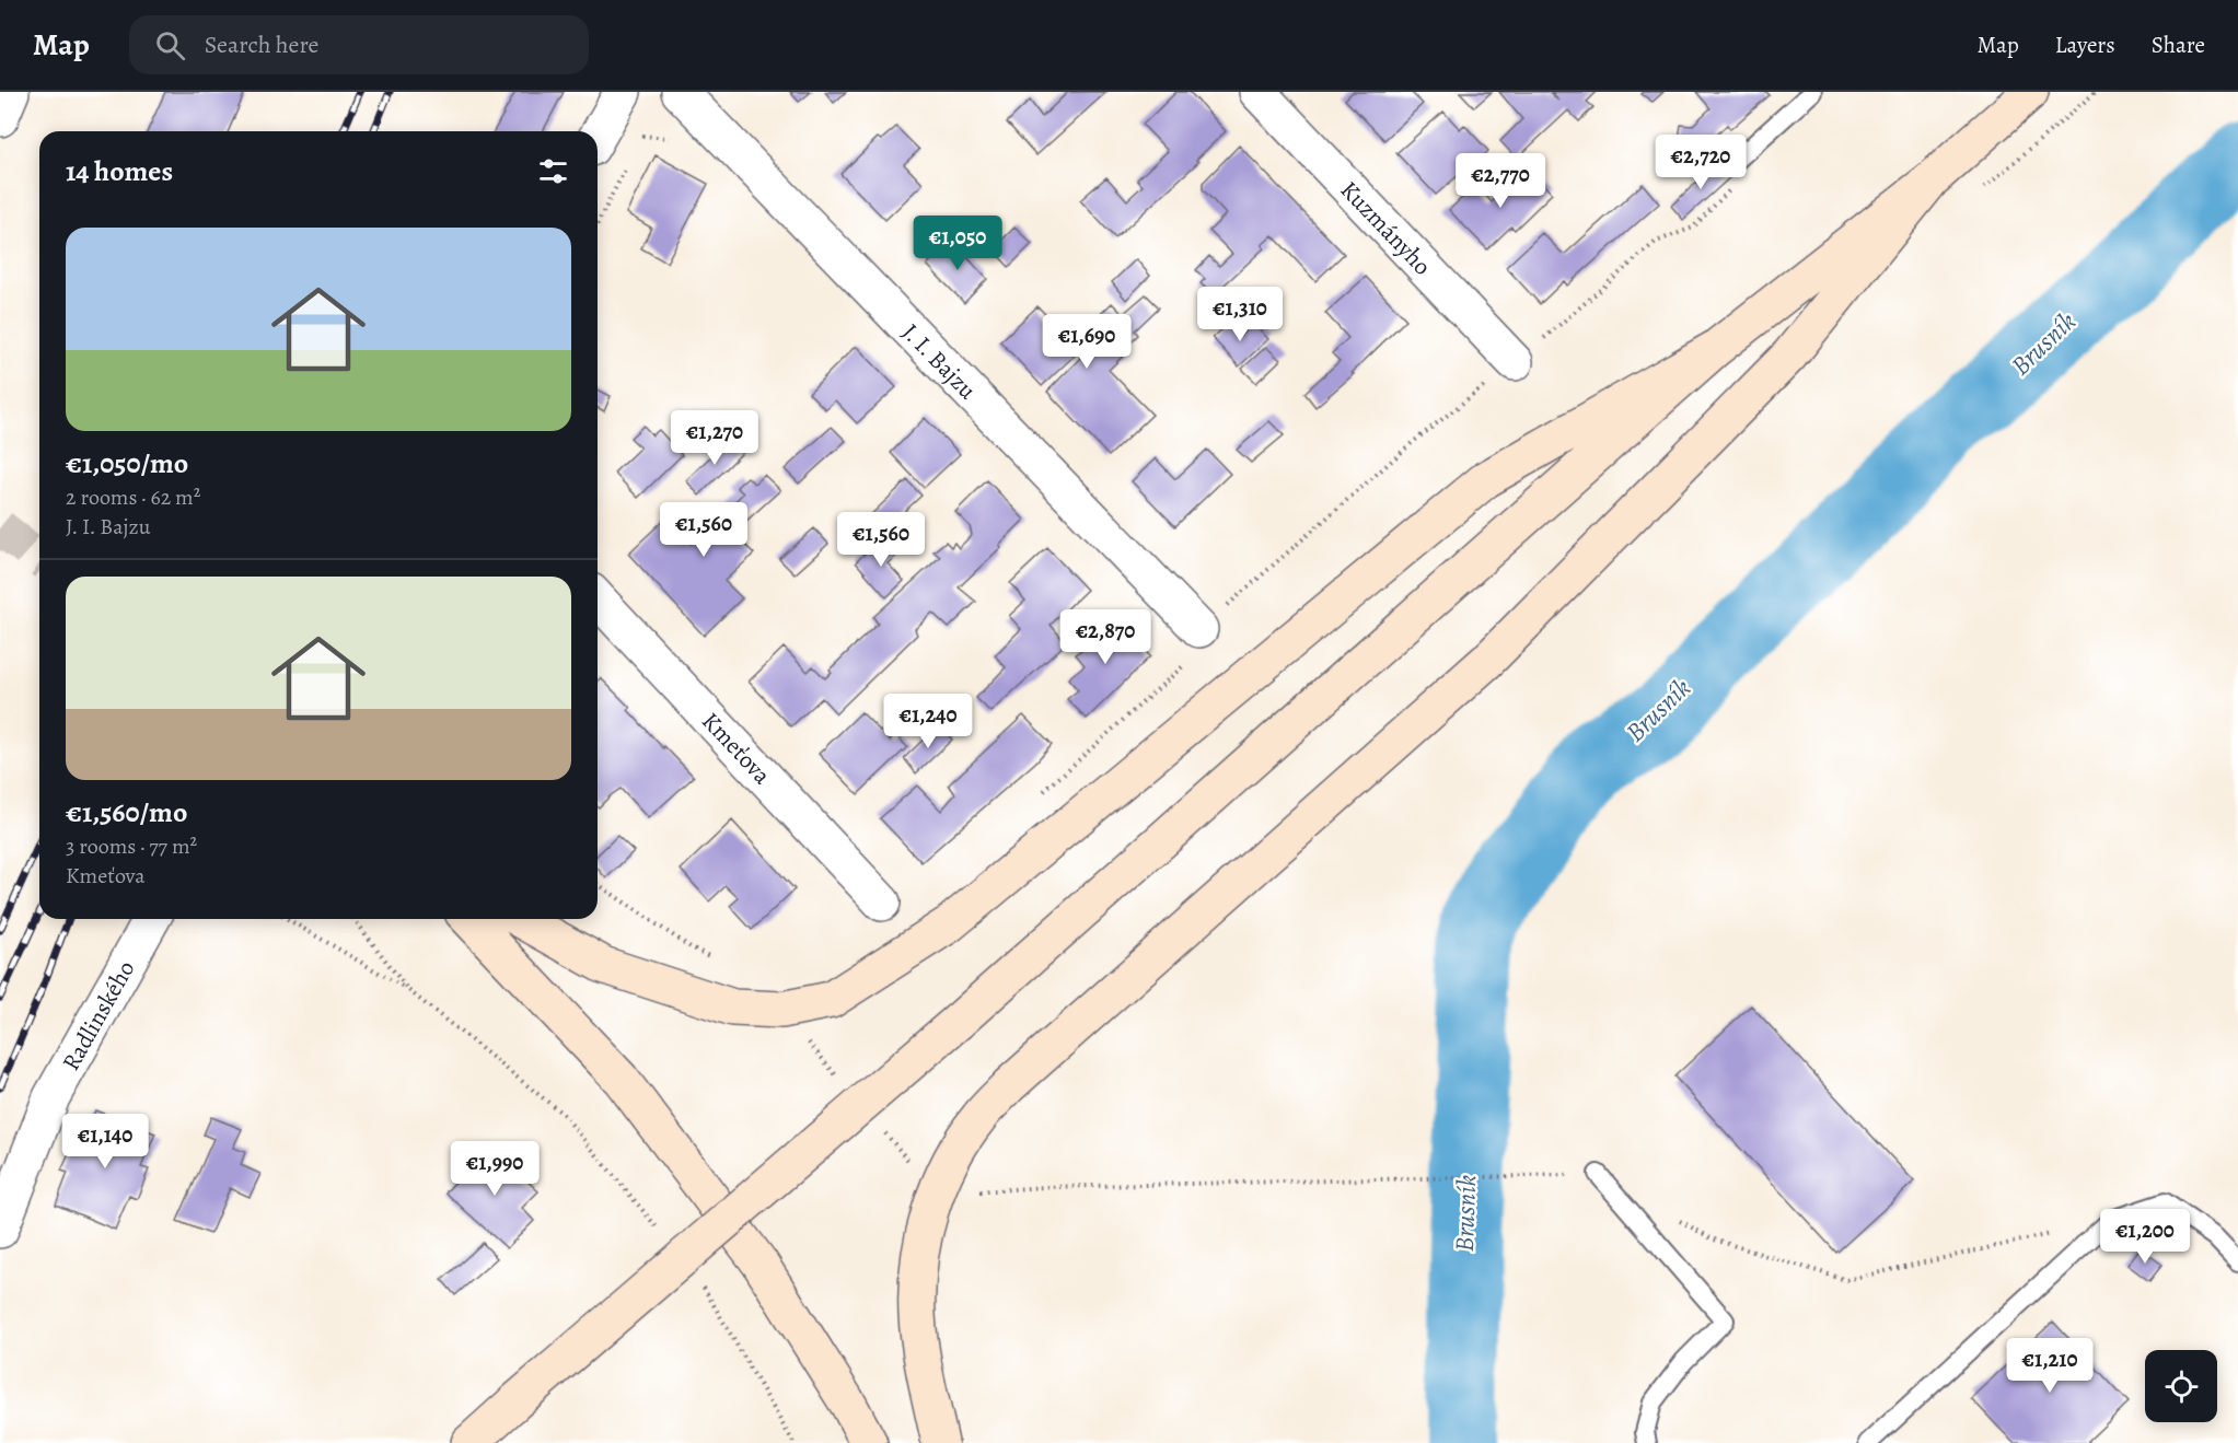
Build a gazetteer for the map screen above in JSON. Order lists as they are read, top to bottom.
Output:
{
  "streets": {
    "street": [
      "Kuzmányho",
      "J. I. Bajzu",
      "Kmeťova",
      "Radlinského"
    ]
  },
  "water": ["Brusník"],
  "page": {
    "header": "Map",
    "search": "Search here",
    "nav": ["Map", "Layers", "Share"],
    "heading": "14 homes",
    "price": [
      "€2,720",
      "€2,770",
      "€1,050",
      "€1,310",
      "€1,690",
      "€1,270",
      "€1,560",
      "€1,560",
      "€2,870",
      "€1,240",
      "€1,140",
      "€1,990",
      "€1,200",
      "€1,210"
    ],
    "list": [
      {
        "name": "€1,050/mo",
        "note": "2 rooms · 62 m² · J. I. Bajzu"
      },
      {
        "name": "€1,560/mo",
        "note": "3 rooms · 77 m² · Kmeťova"
      }
    ]
  }
}
